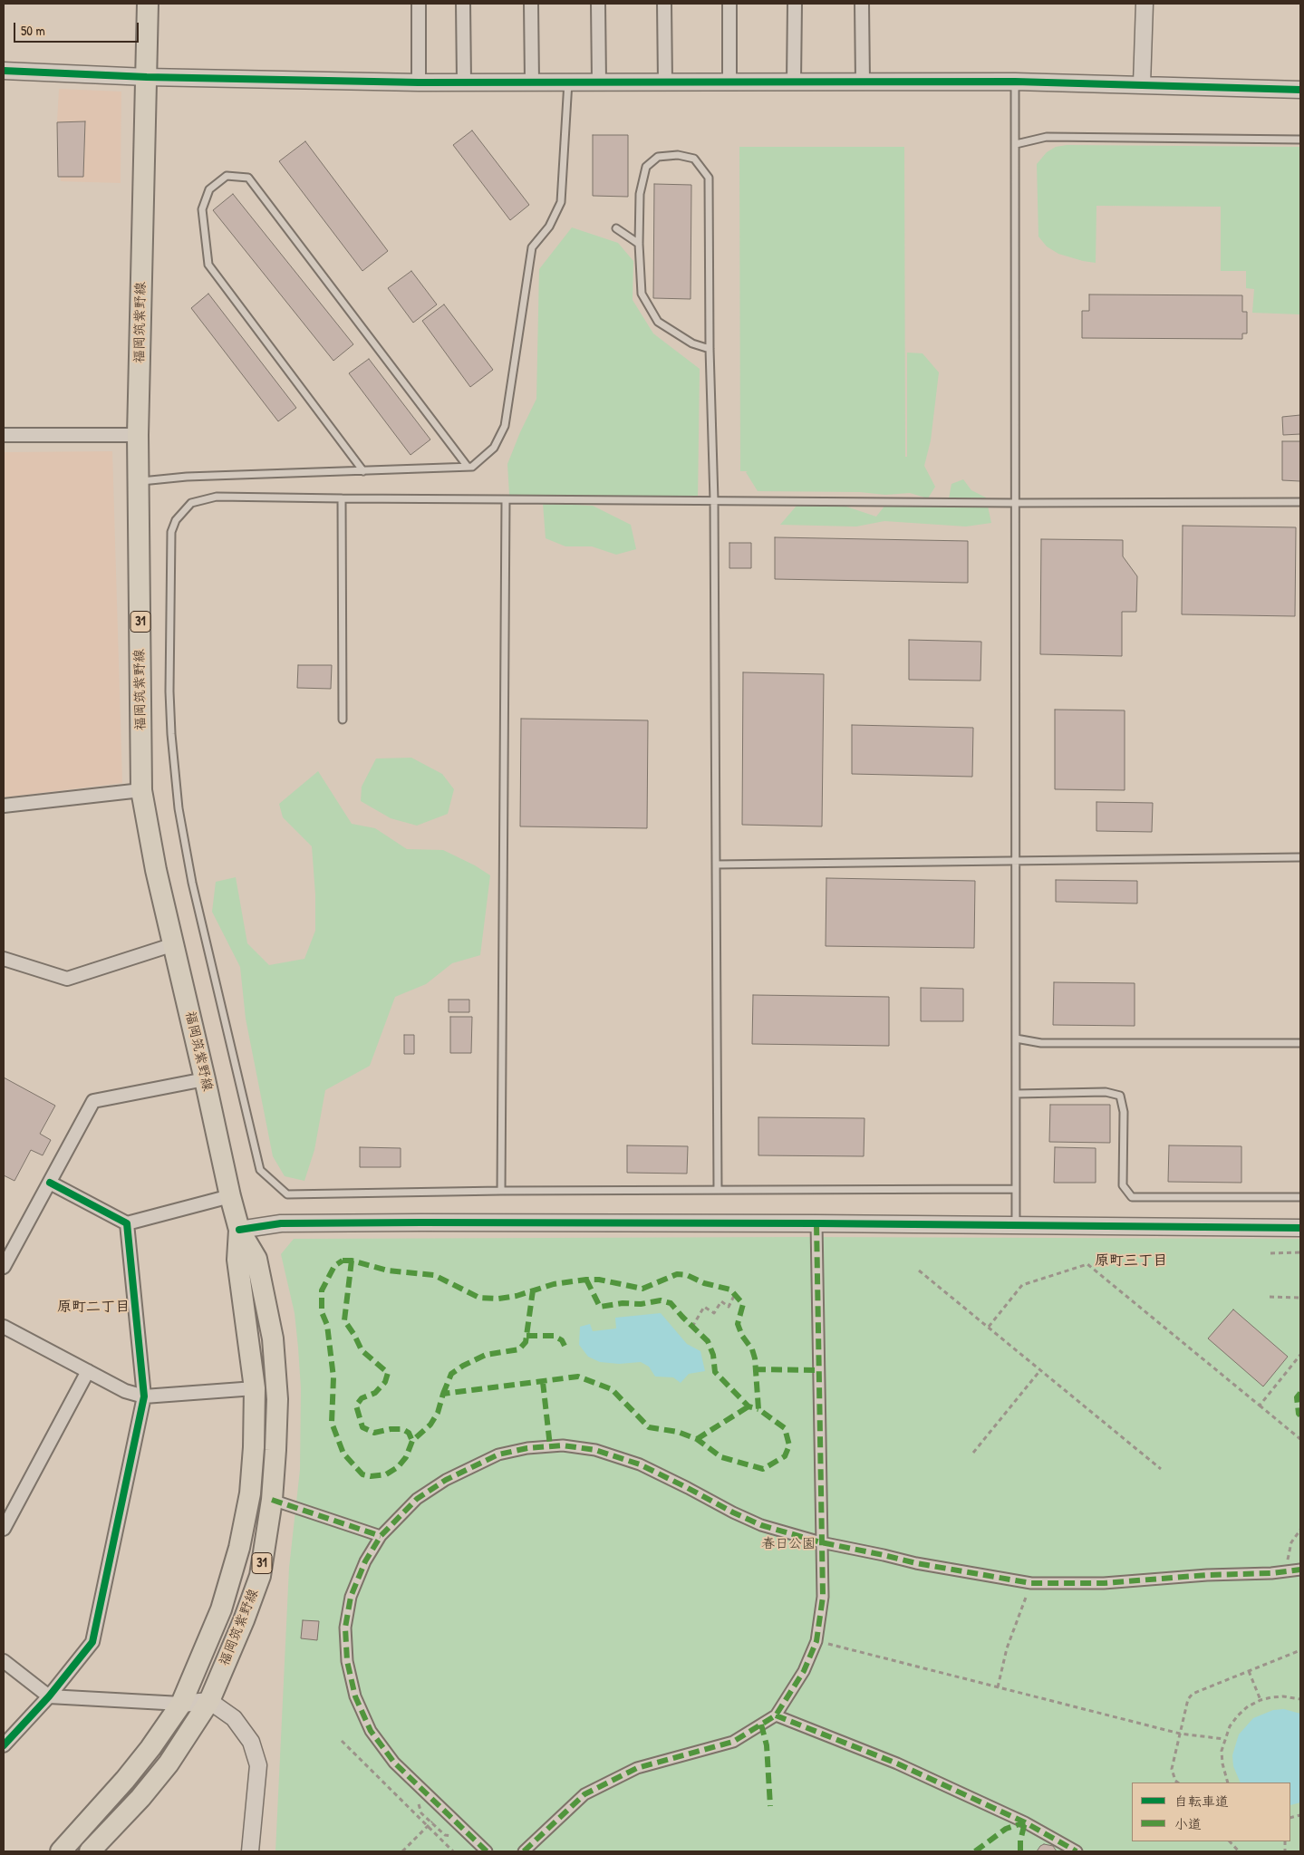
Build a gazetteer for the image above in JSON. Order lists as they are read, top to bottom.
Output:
{
  "streets": {
    "main road": ["福岡筑紫野線", "31"]
  },
  "districts": ["原町三丁目", "原町二丁目"],
  "parks": ["春日公園"],
  "legend": ["自転車道", "小道"],
  "scale_bar": "50 m"
}
